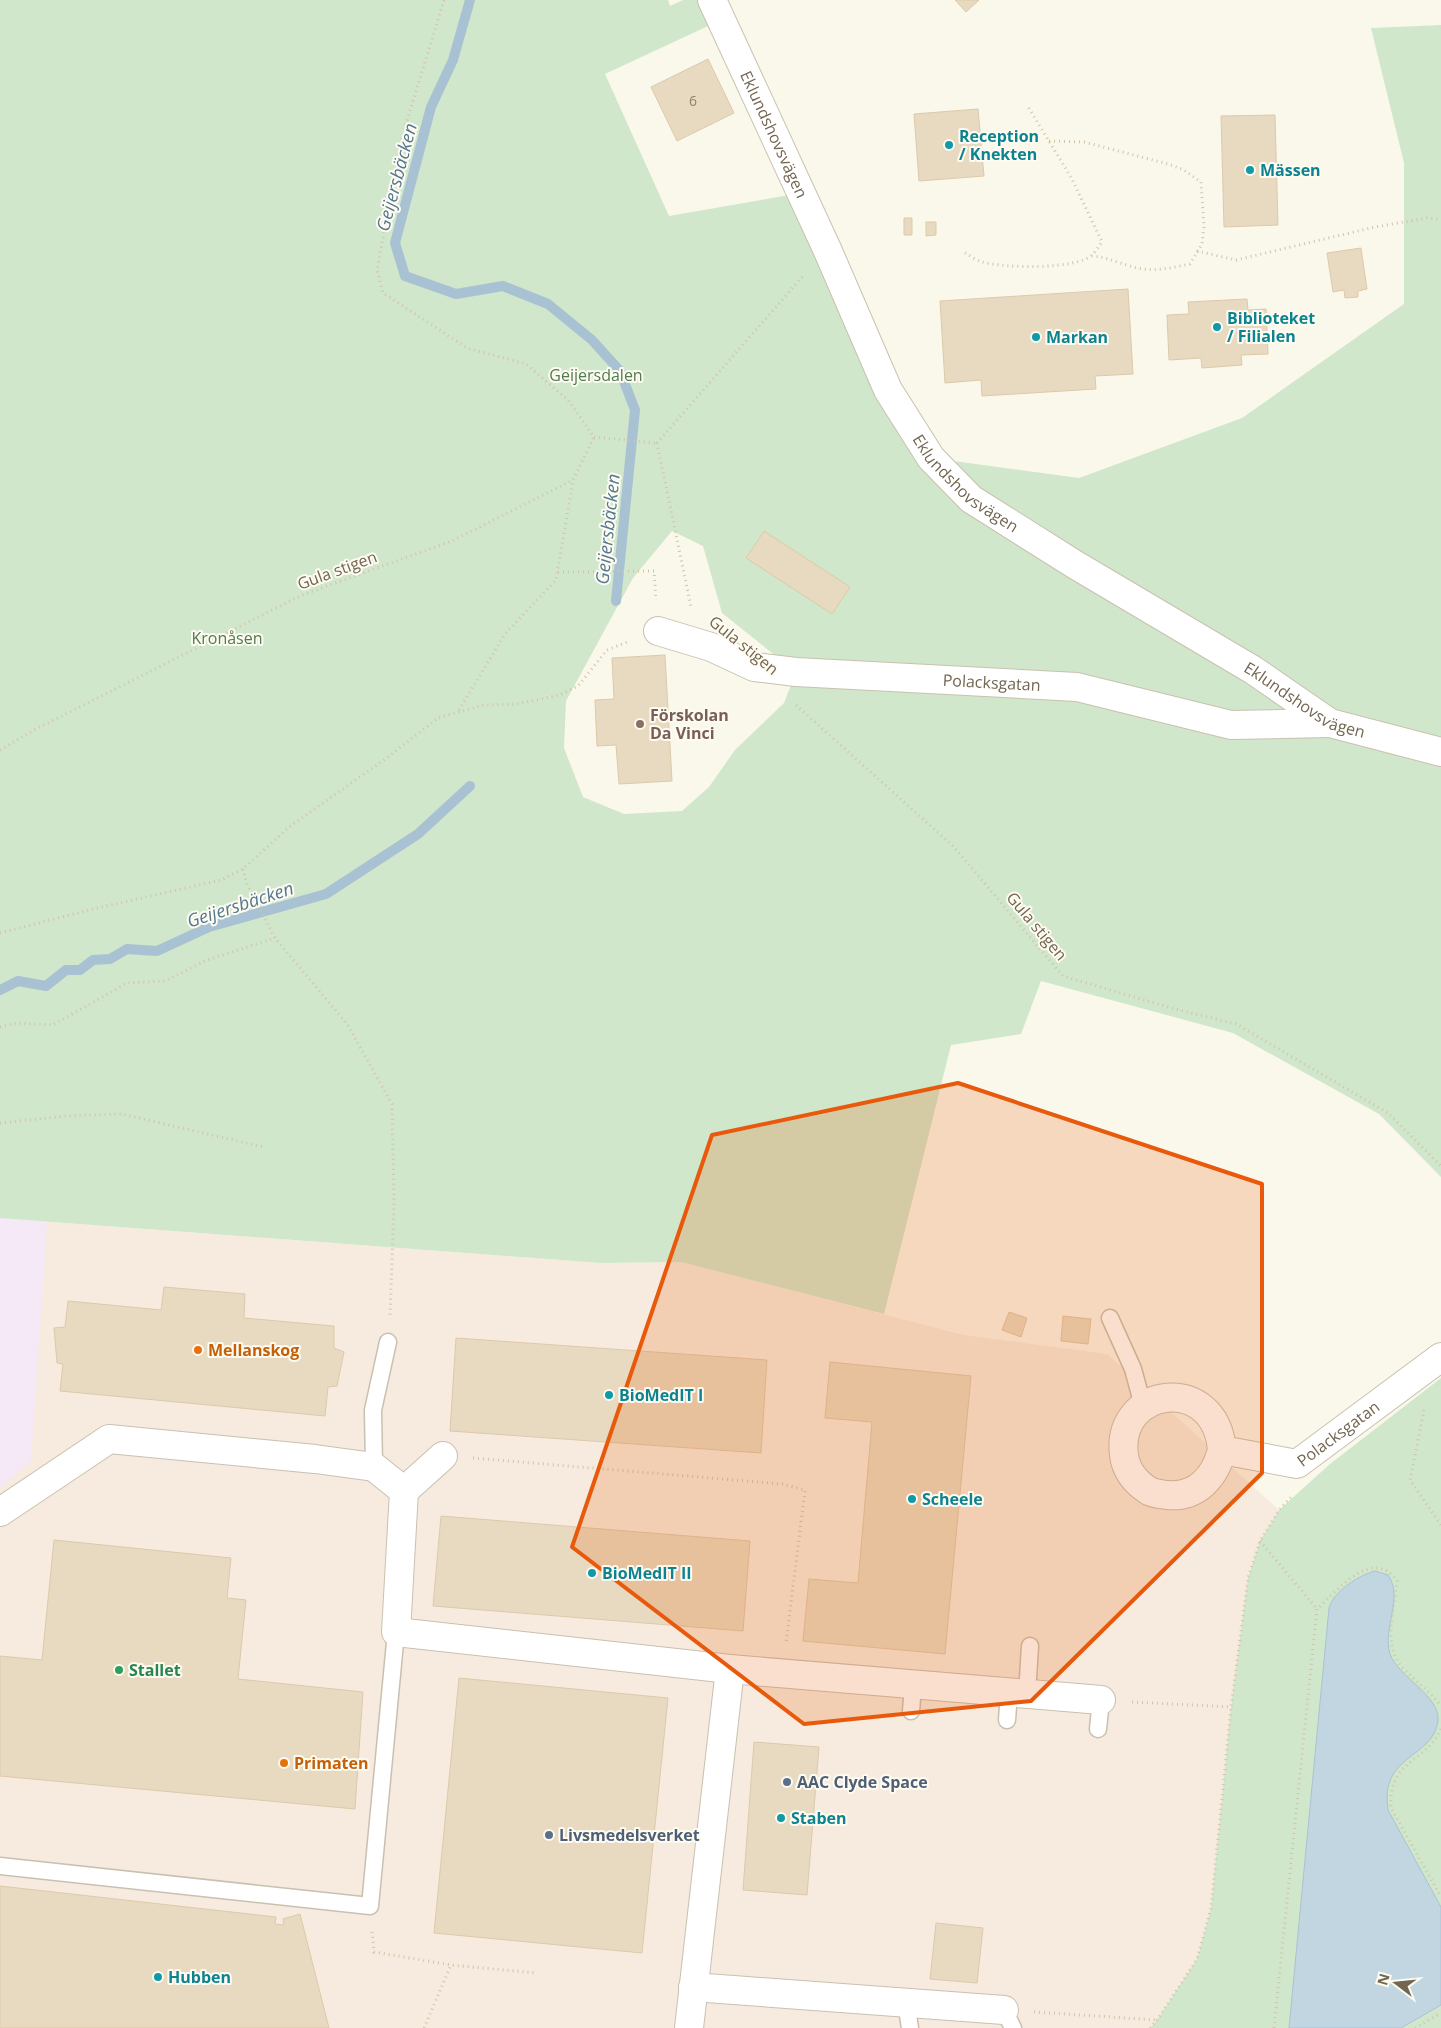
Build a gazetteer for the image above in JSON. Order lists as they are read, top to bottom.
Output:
{
  "streets": {
    "street": ["Eklundshovsvägen", "Polacksgatan"],
    "path": ["Gula stigen"]
  },
  "crossings": [
    ["Eklundshovsvägen", "Polacksgatan"]
  ],
  "water": ["Geijersbäcken"],
  "parks": ["Geijersdalen", "Kronåsen"],
  "places": [
    "Reception / Knekten",
    "Mässen",
    "Biblioteket / Filialen",
    "Markan",
    "Förskolan Da Vinci",
    "Mellanskog",
    "BioMedIT I",
    "Scheele",
    "BioMedIT II",
    "Stallet",
    "Primaten",
    "AAC Clyde Space",
    "Staben",
    "Livsmedelsverket",
    "Hubben"
  ],
  "house_numbers": ["6"],
  "north": "left"
}
